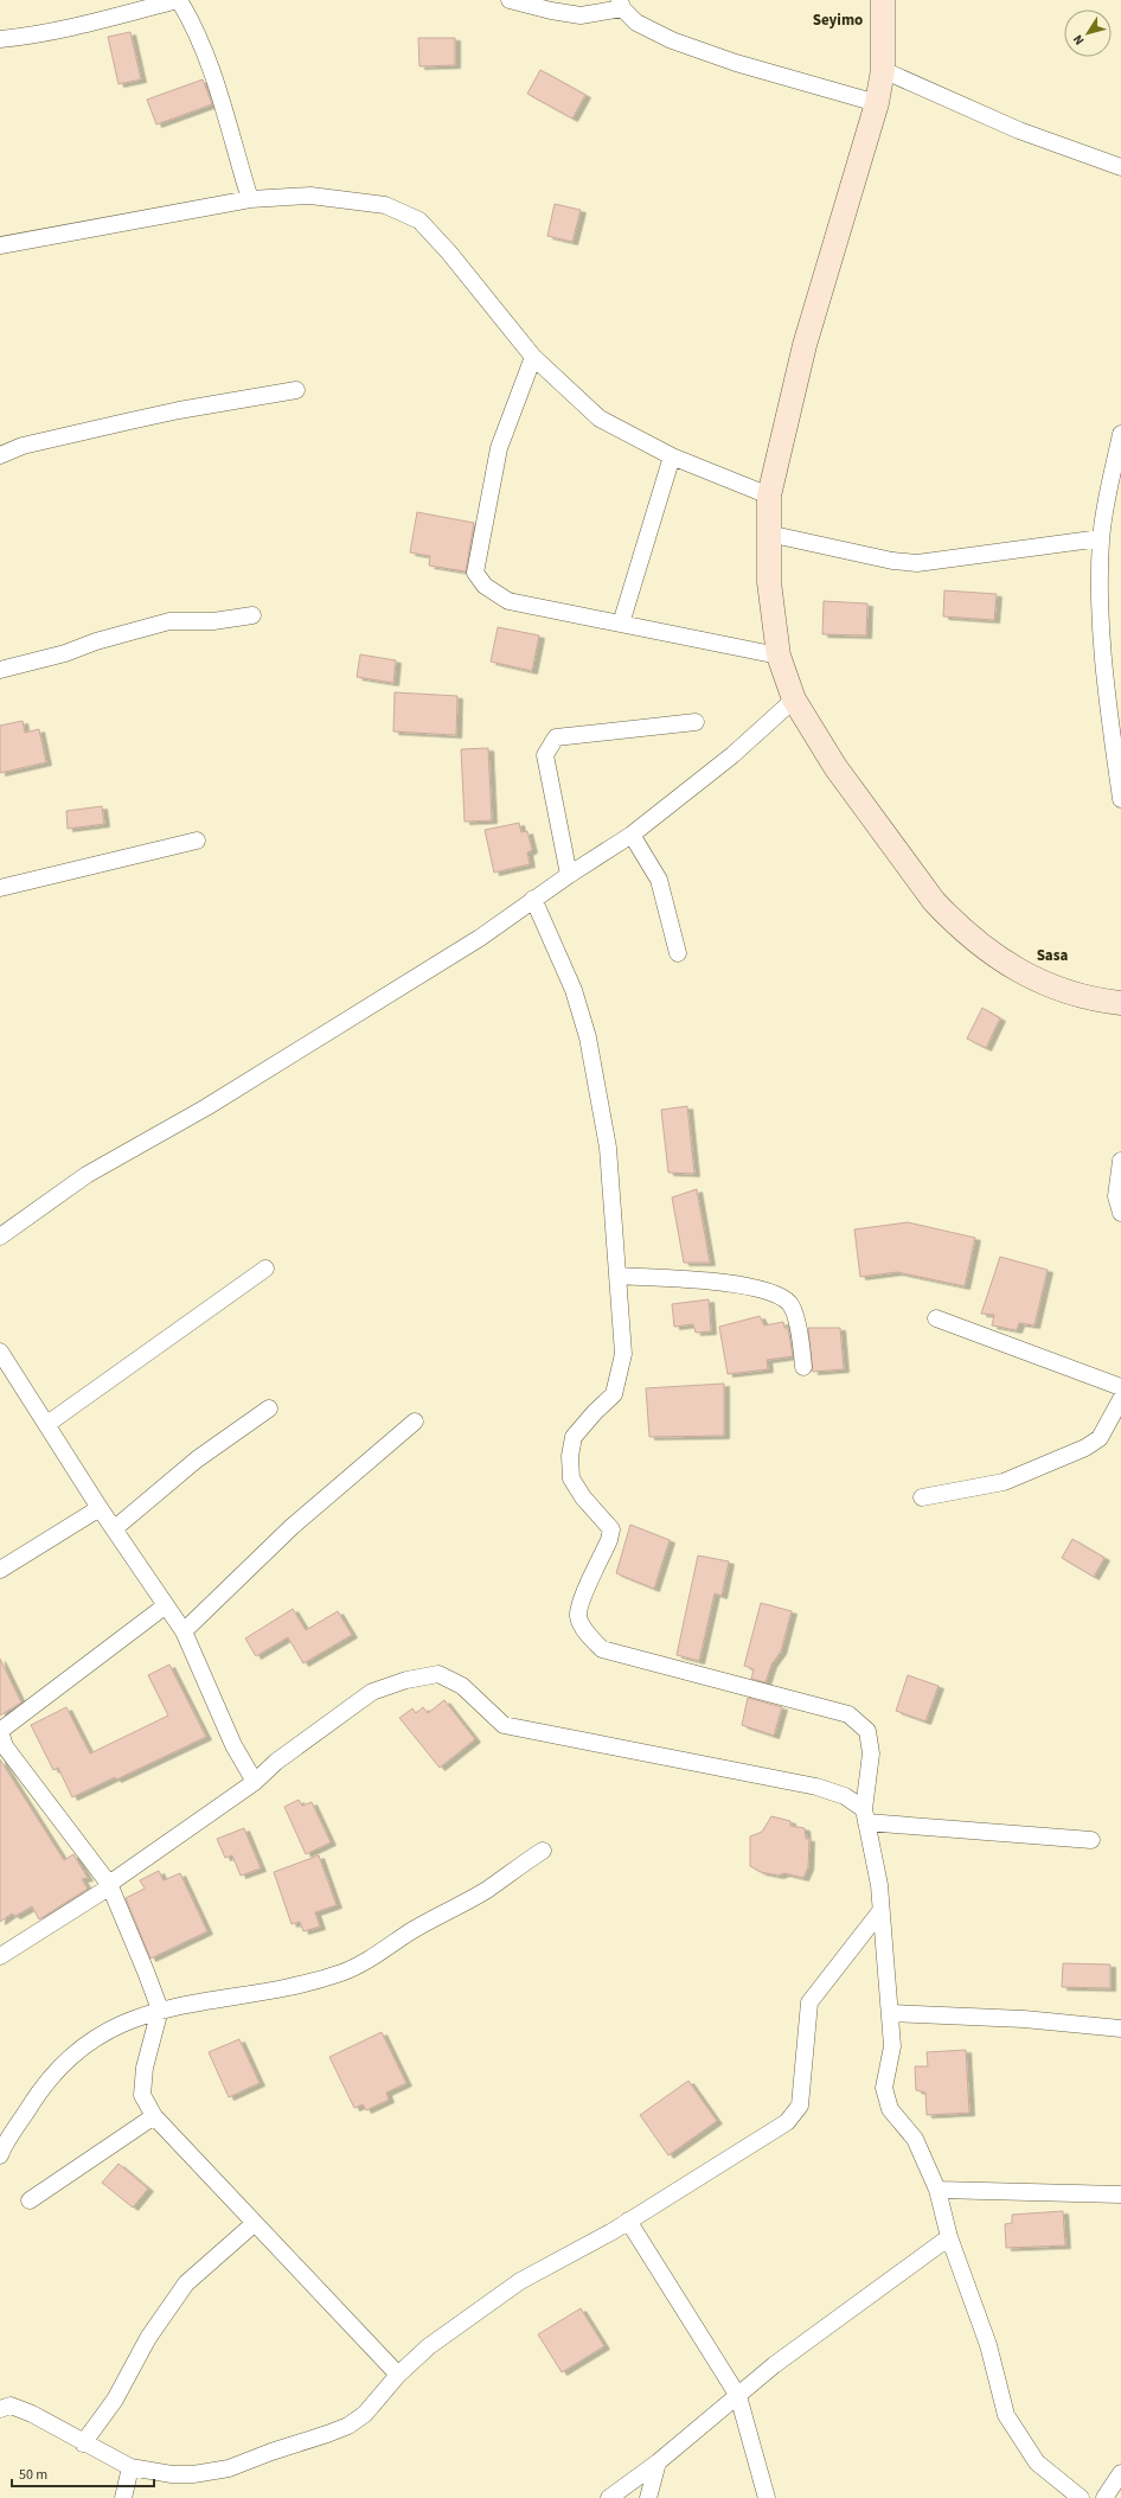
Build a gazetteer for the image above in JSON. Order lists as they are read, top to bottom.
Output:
{
  "districts": ["Seyimo", "Sasa"],
  "scale_bar": "50 m",
  "north": "bottom left"
}
